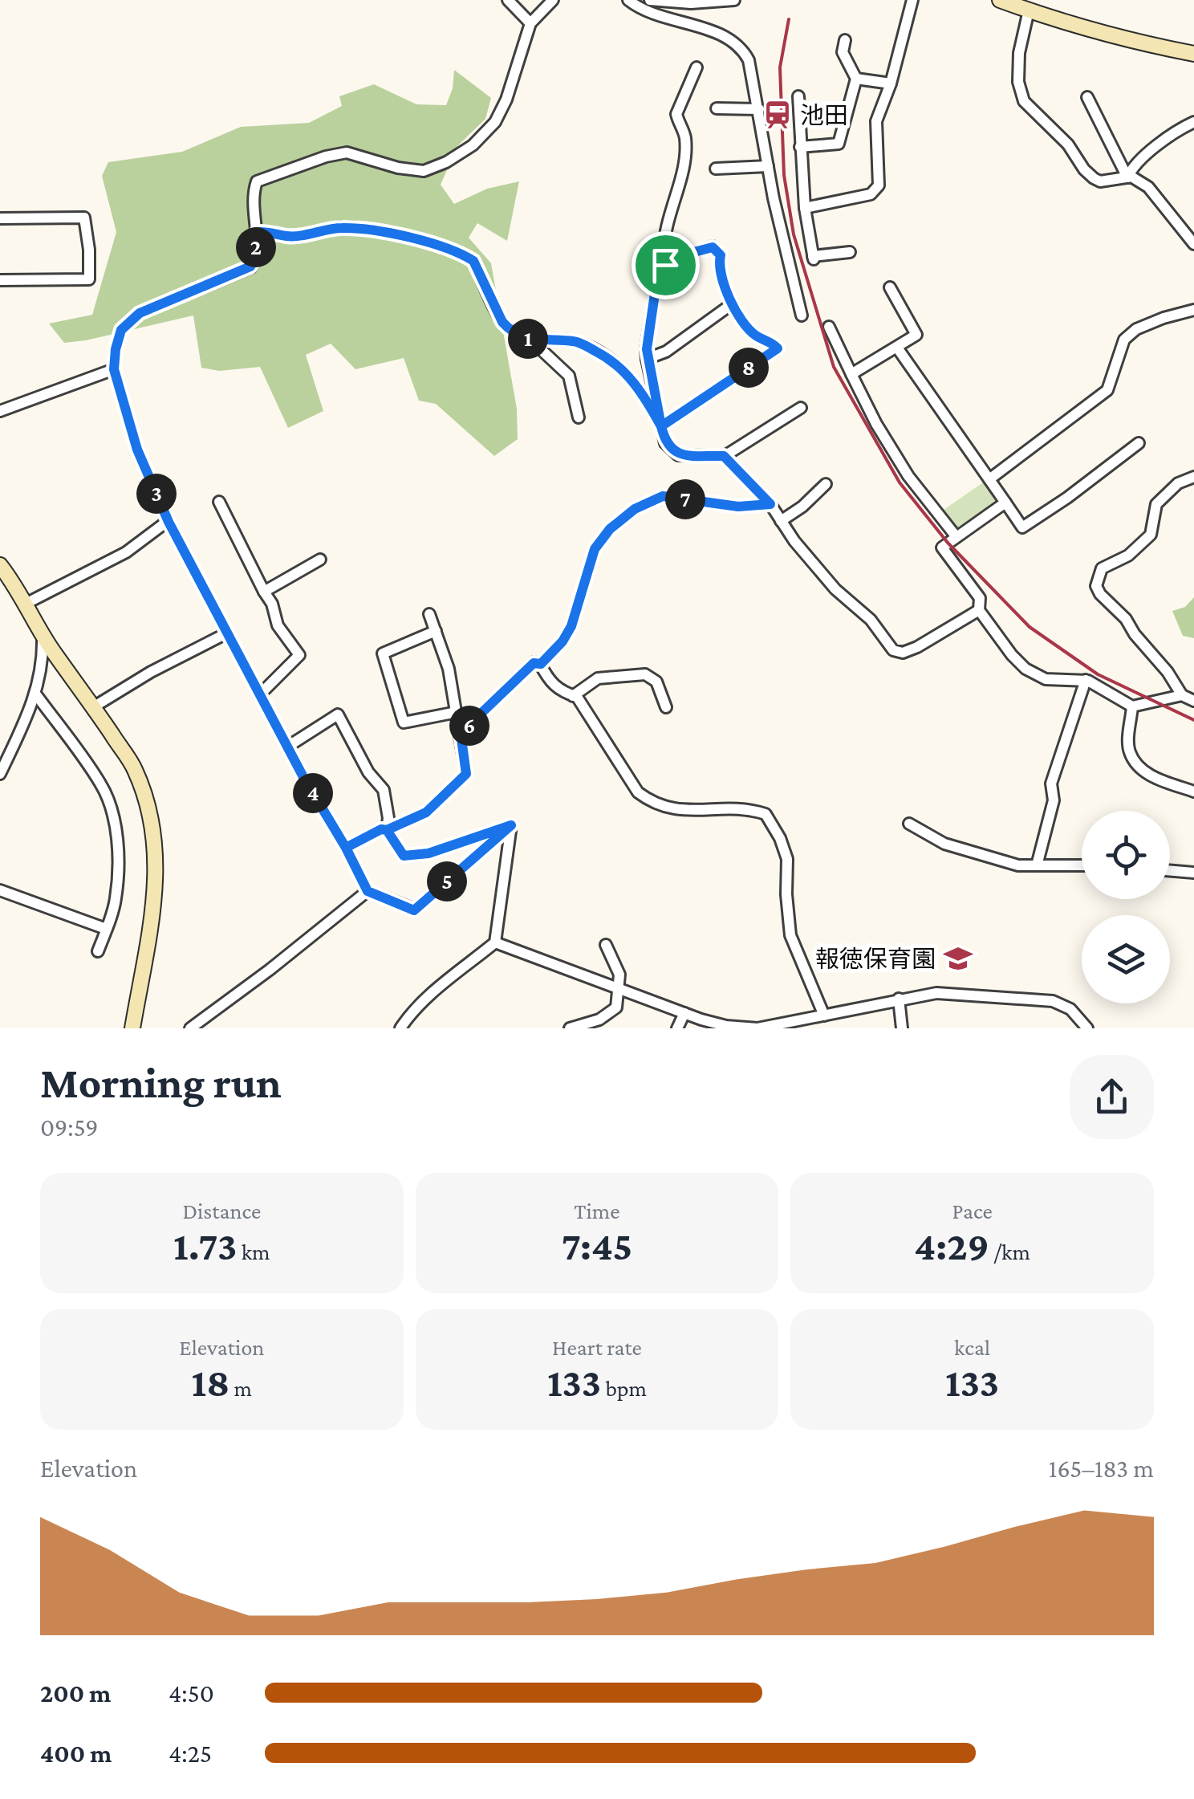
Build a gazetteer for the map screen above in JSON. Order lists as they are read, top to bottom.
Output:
{
  "places": {
    "station": ["池田"],
    "school or university": ["報徳保育園"]
  },
  "page": {
    "pins": [
      "2",
      "1",
      "8",
      "3",
      "7",
      "6",
      "4",
      "5"
    ],
    "heading": ["Morning run", "09:59"],
    "stats": [
      ["Distance", "1.73 km"],
      ["Time", "7:45"],
      ["Pace", "4:29 /km"],
      ["Elevation", "18 m"],
      ["Heart rate", "133 bpm"],
      ["kcal", "133"]
    ],
    "chart": ["Elevation", "165–183 m"],
    "list": [
      {
        "name": "200 m",
        "note": "4:50"
      },
      {
        "name": "400 m",
        "note": "4:25"
      }
    ]
  }
}
